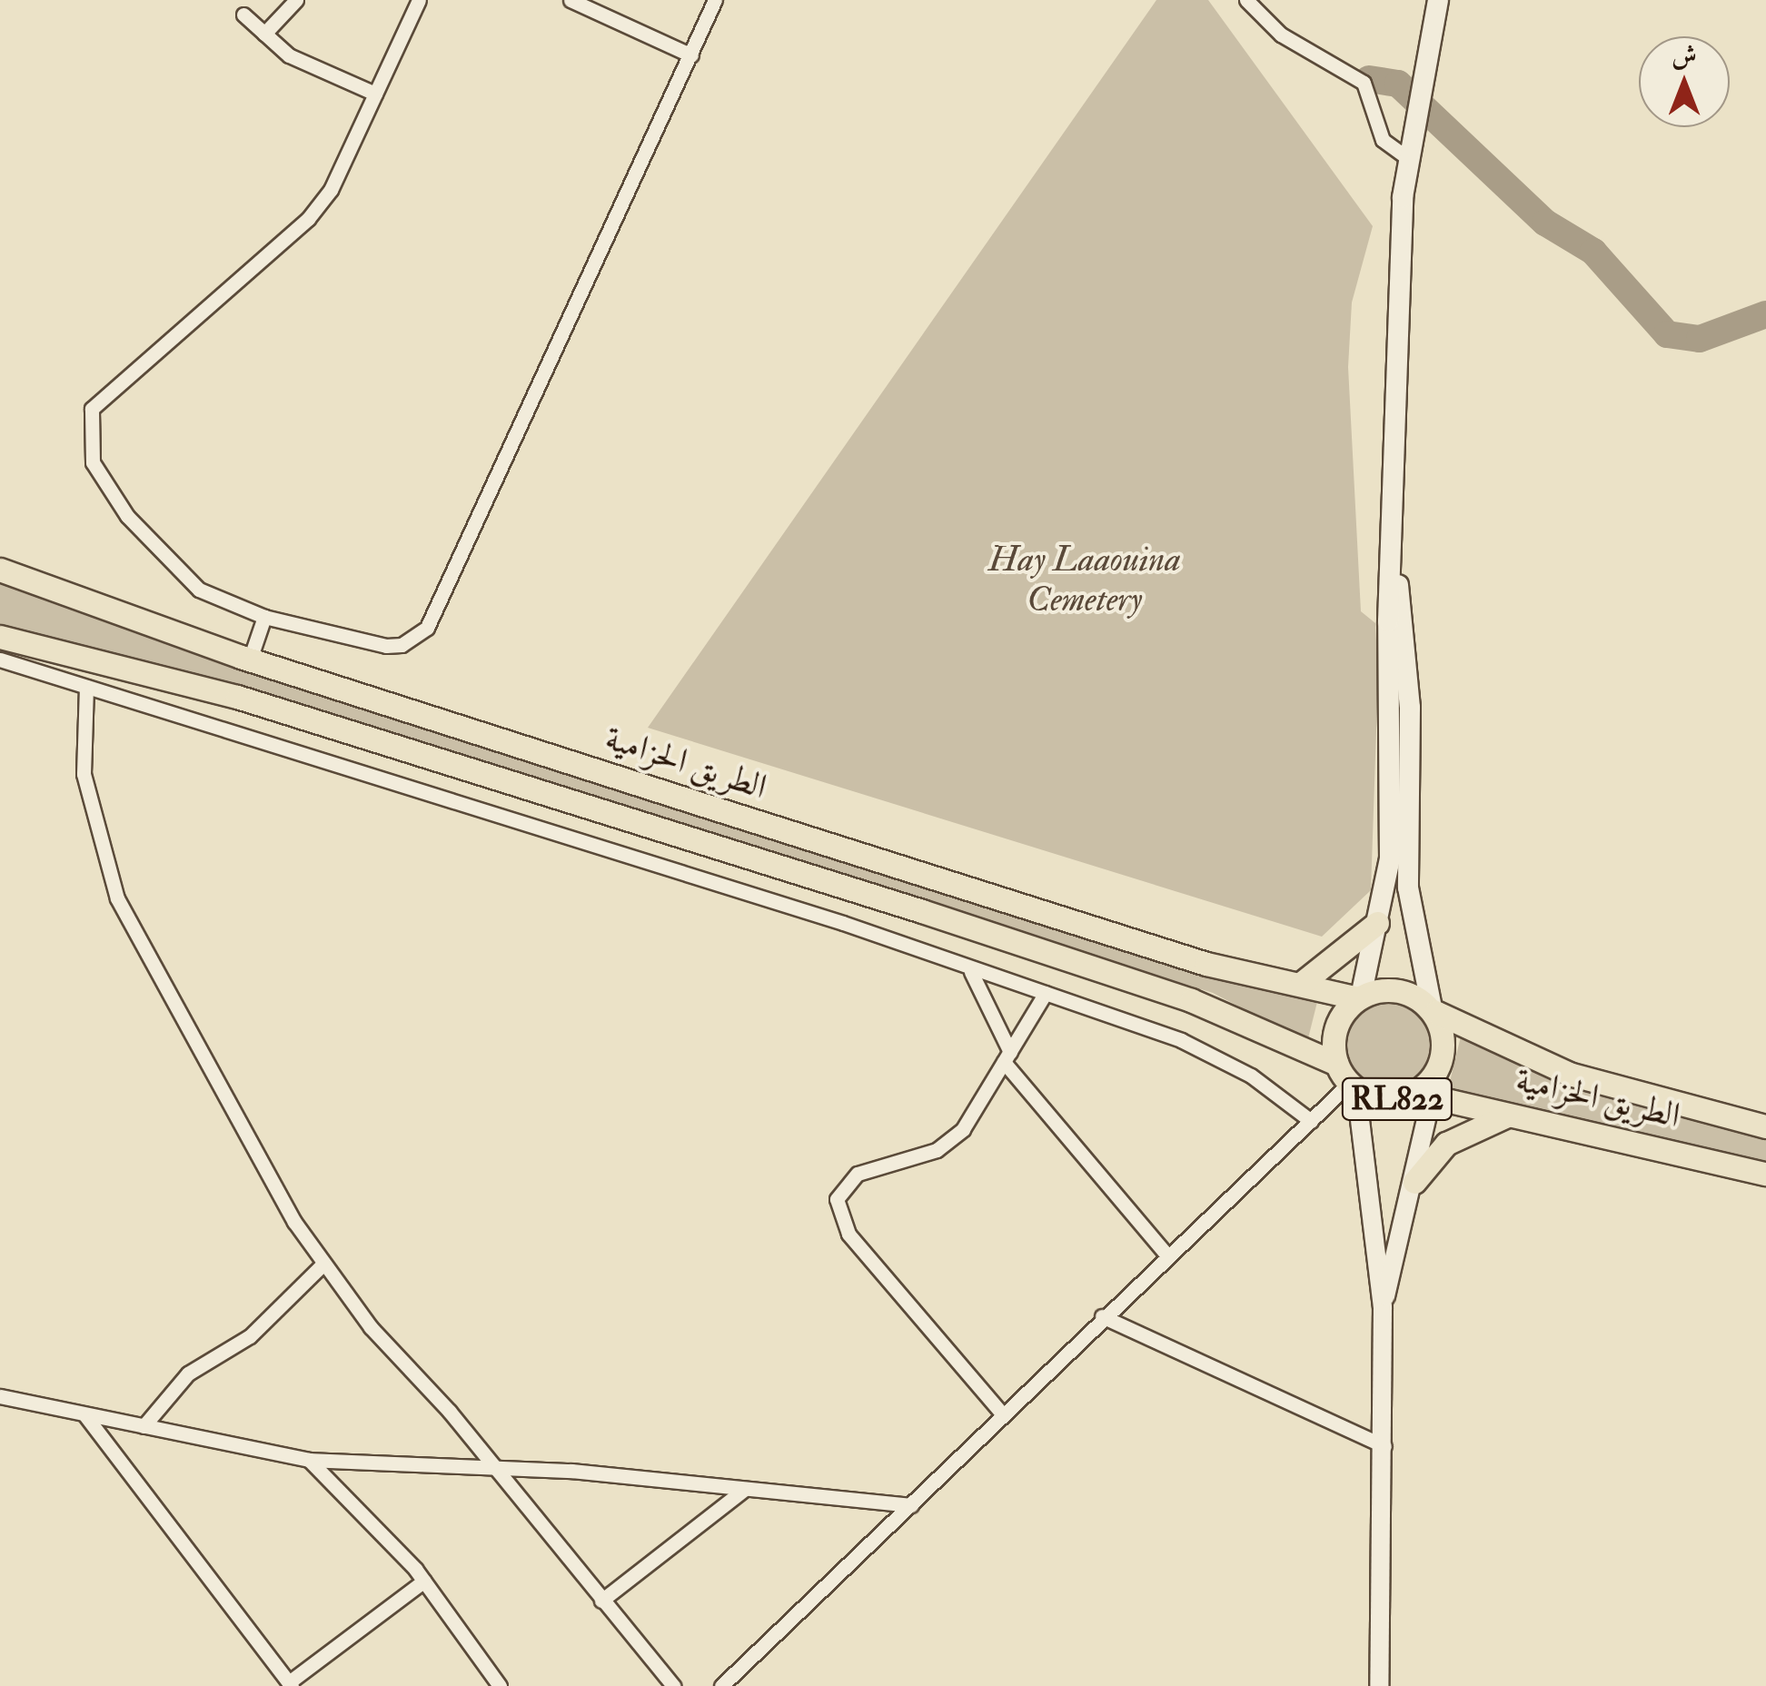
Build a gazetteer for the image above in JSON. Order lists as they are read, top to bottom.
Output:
{
  "streets": {
    "highway": ["الطريق الحزامية", "RL822"]
  },
  "crossings": [
    ["الطريق الحزامية", "RL822"]
  ],
  "parks": ["Hay Laaouina Cemetery"],
  "north": "top"
}
